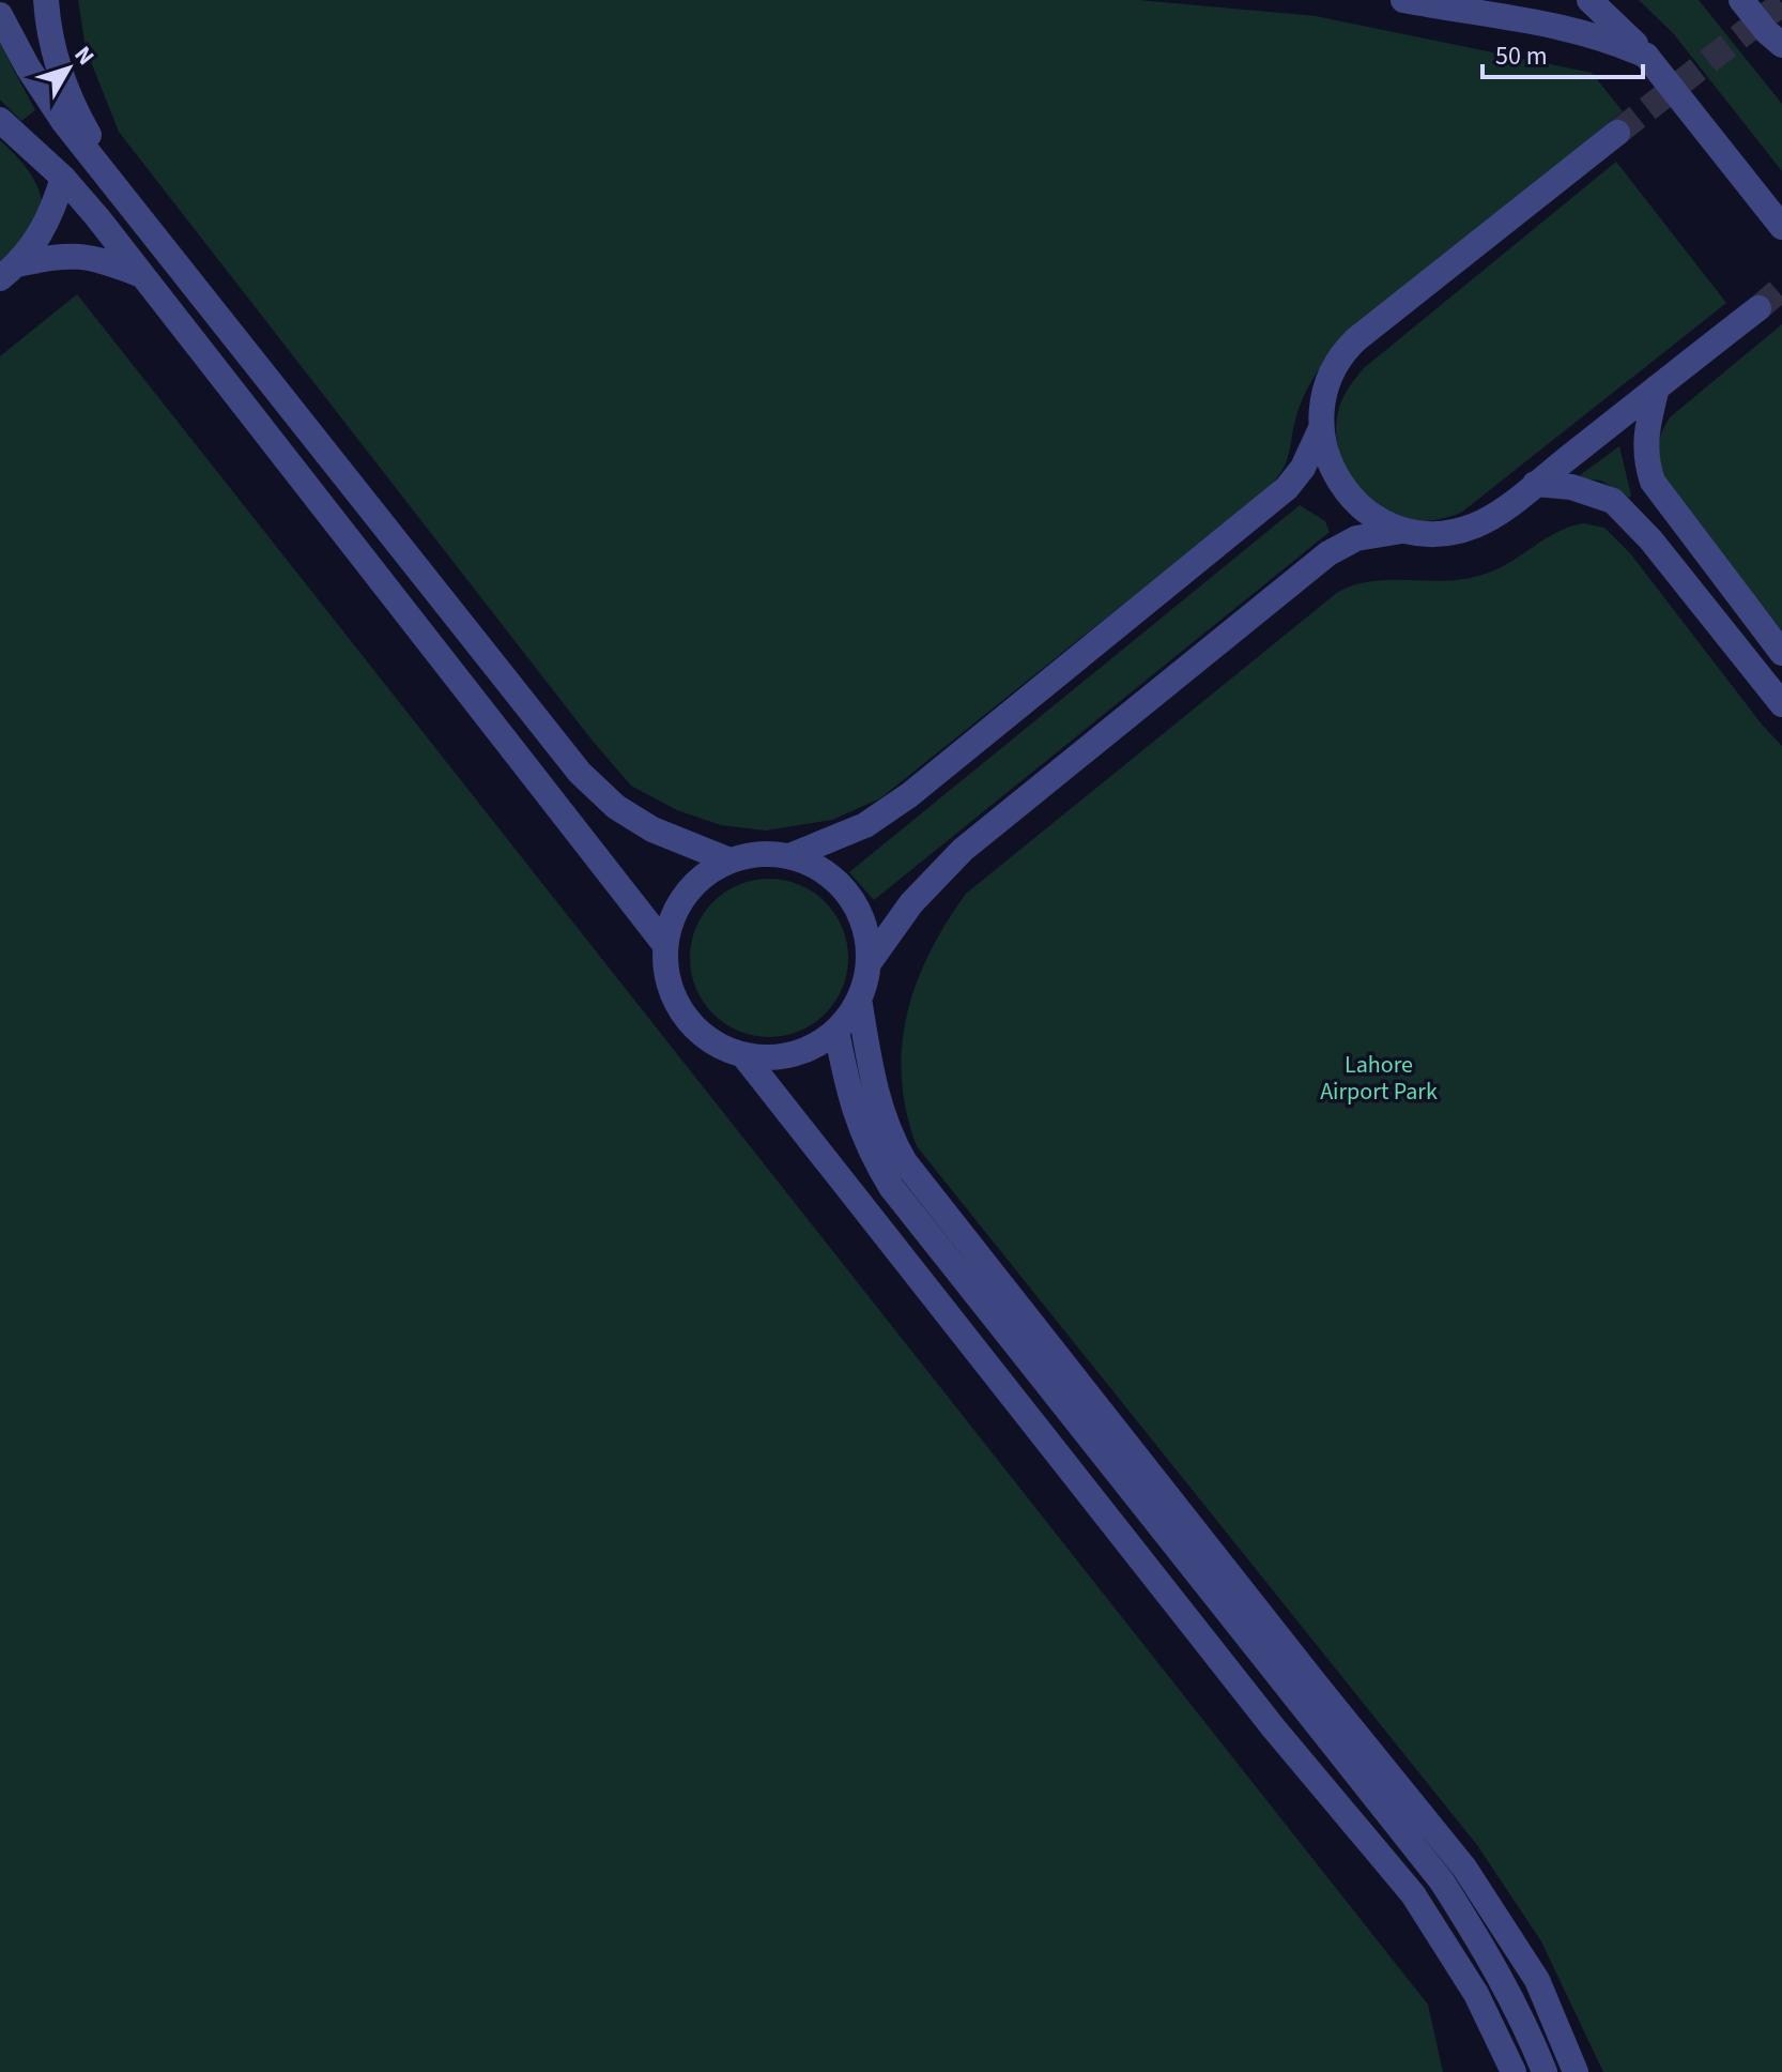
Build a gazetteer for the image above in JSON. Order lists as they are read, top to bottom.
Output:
{
  "parks": ["Lahore Airport Park"],
  "scale_bar": "50 m",
  "north": "top right"
}
